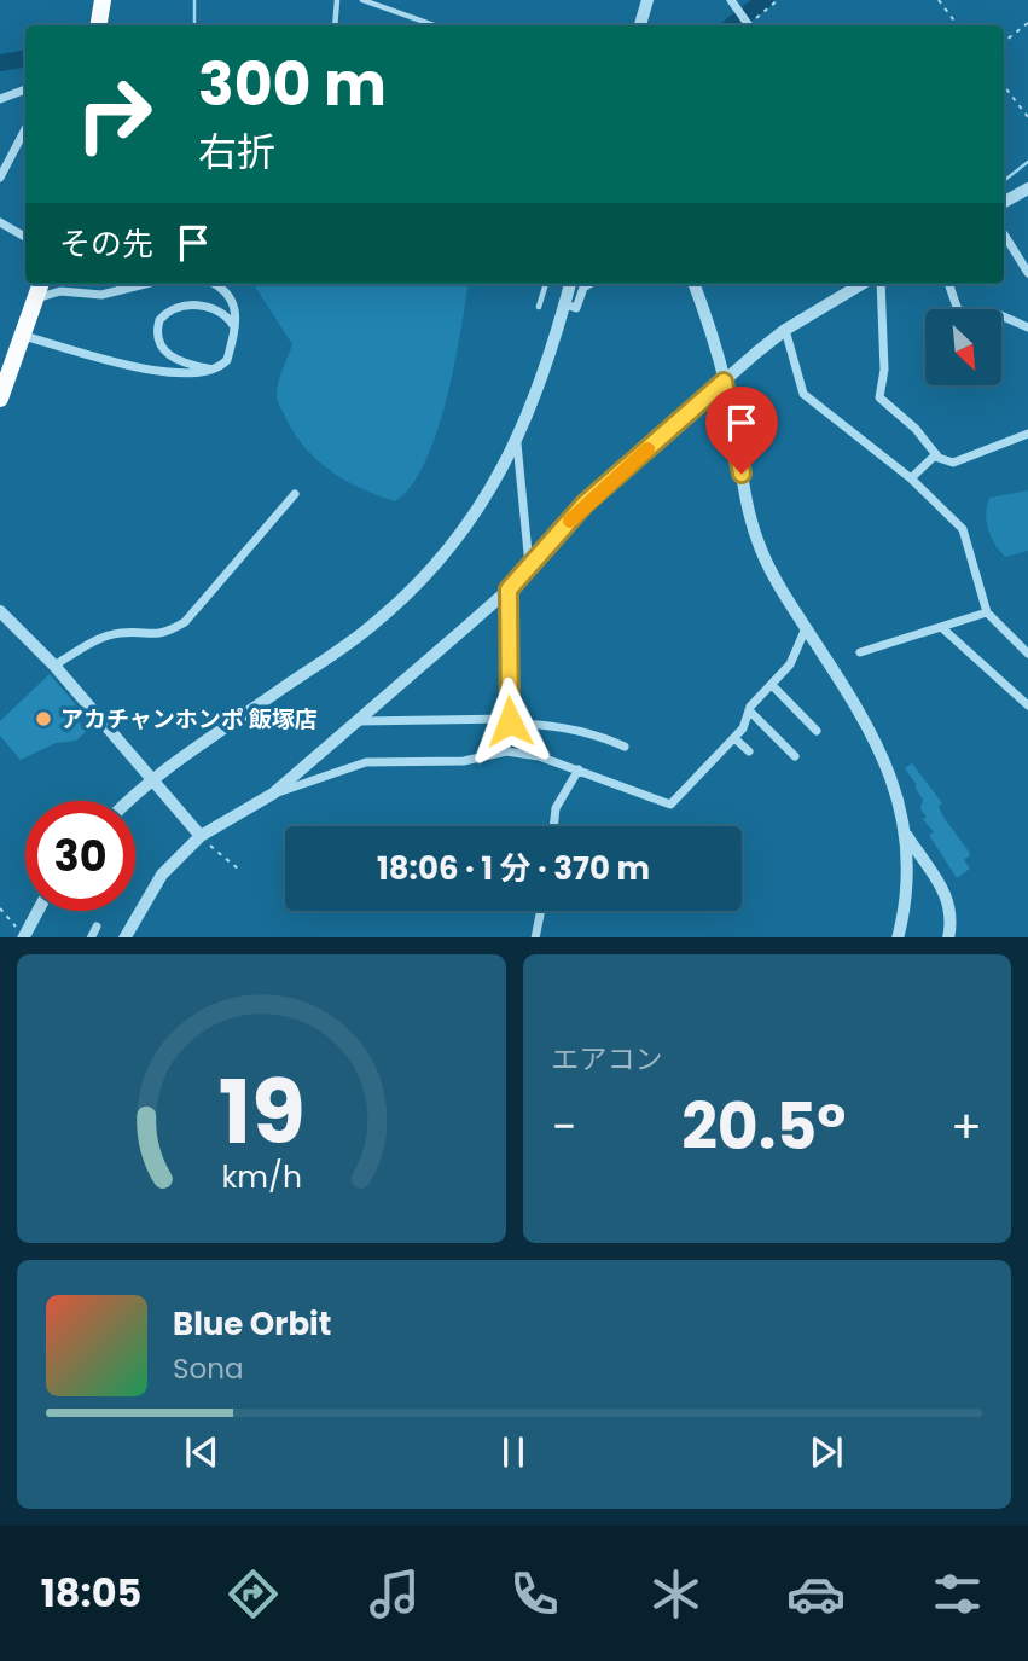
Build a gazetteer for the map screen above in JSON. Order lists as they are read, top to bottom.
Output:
{
  "places": ["アカチャンホンポ 飯塚店"],
  "north": "bottom right",
  "page": {
    "turn": ["300 m", "右折"],
    "then": "その先",
    "limit": "30",
    "trip": "18:06 · 1 分 · 370 m",
    "tile": "エアコン",
    "heat": ["−", "20.5°", "+"],
    "song": ["Blue Orbit", "Sona"],
    "tabs": "18:05",
    "gauge": ["19", "km/h"]
  }
}
